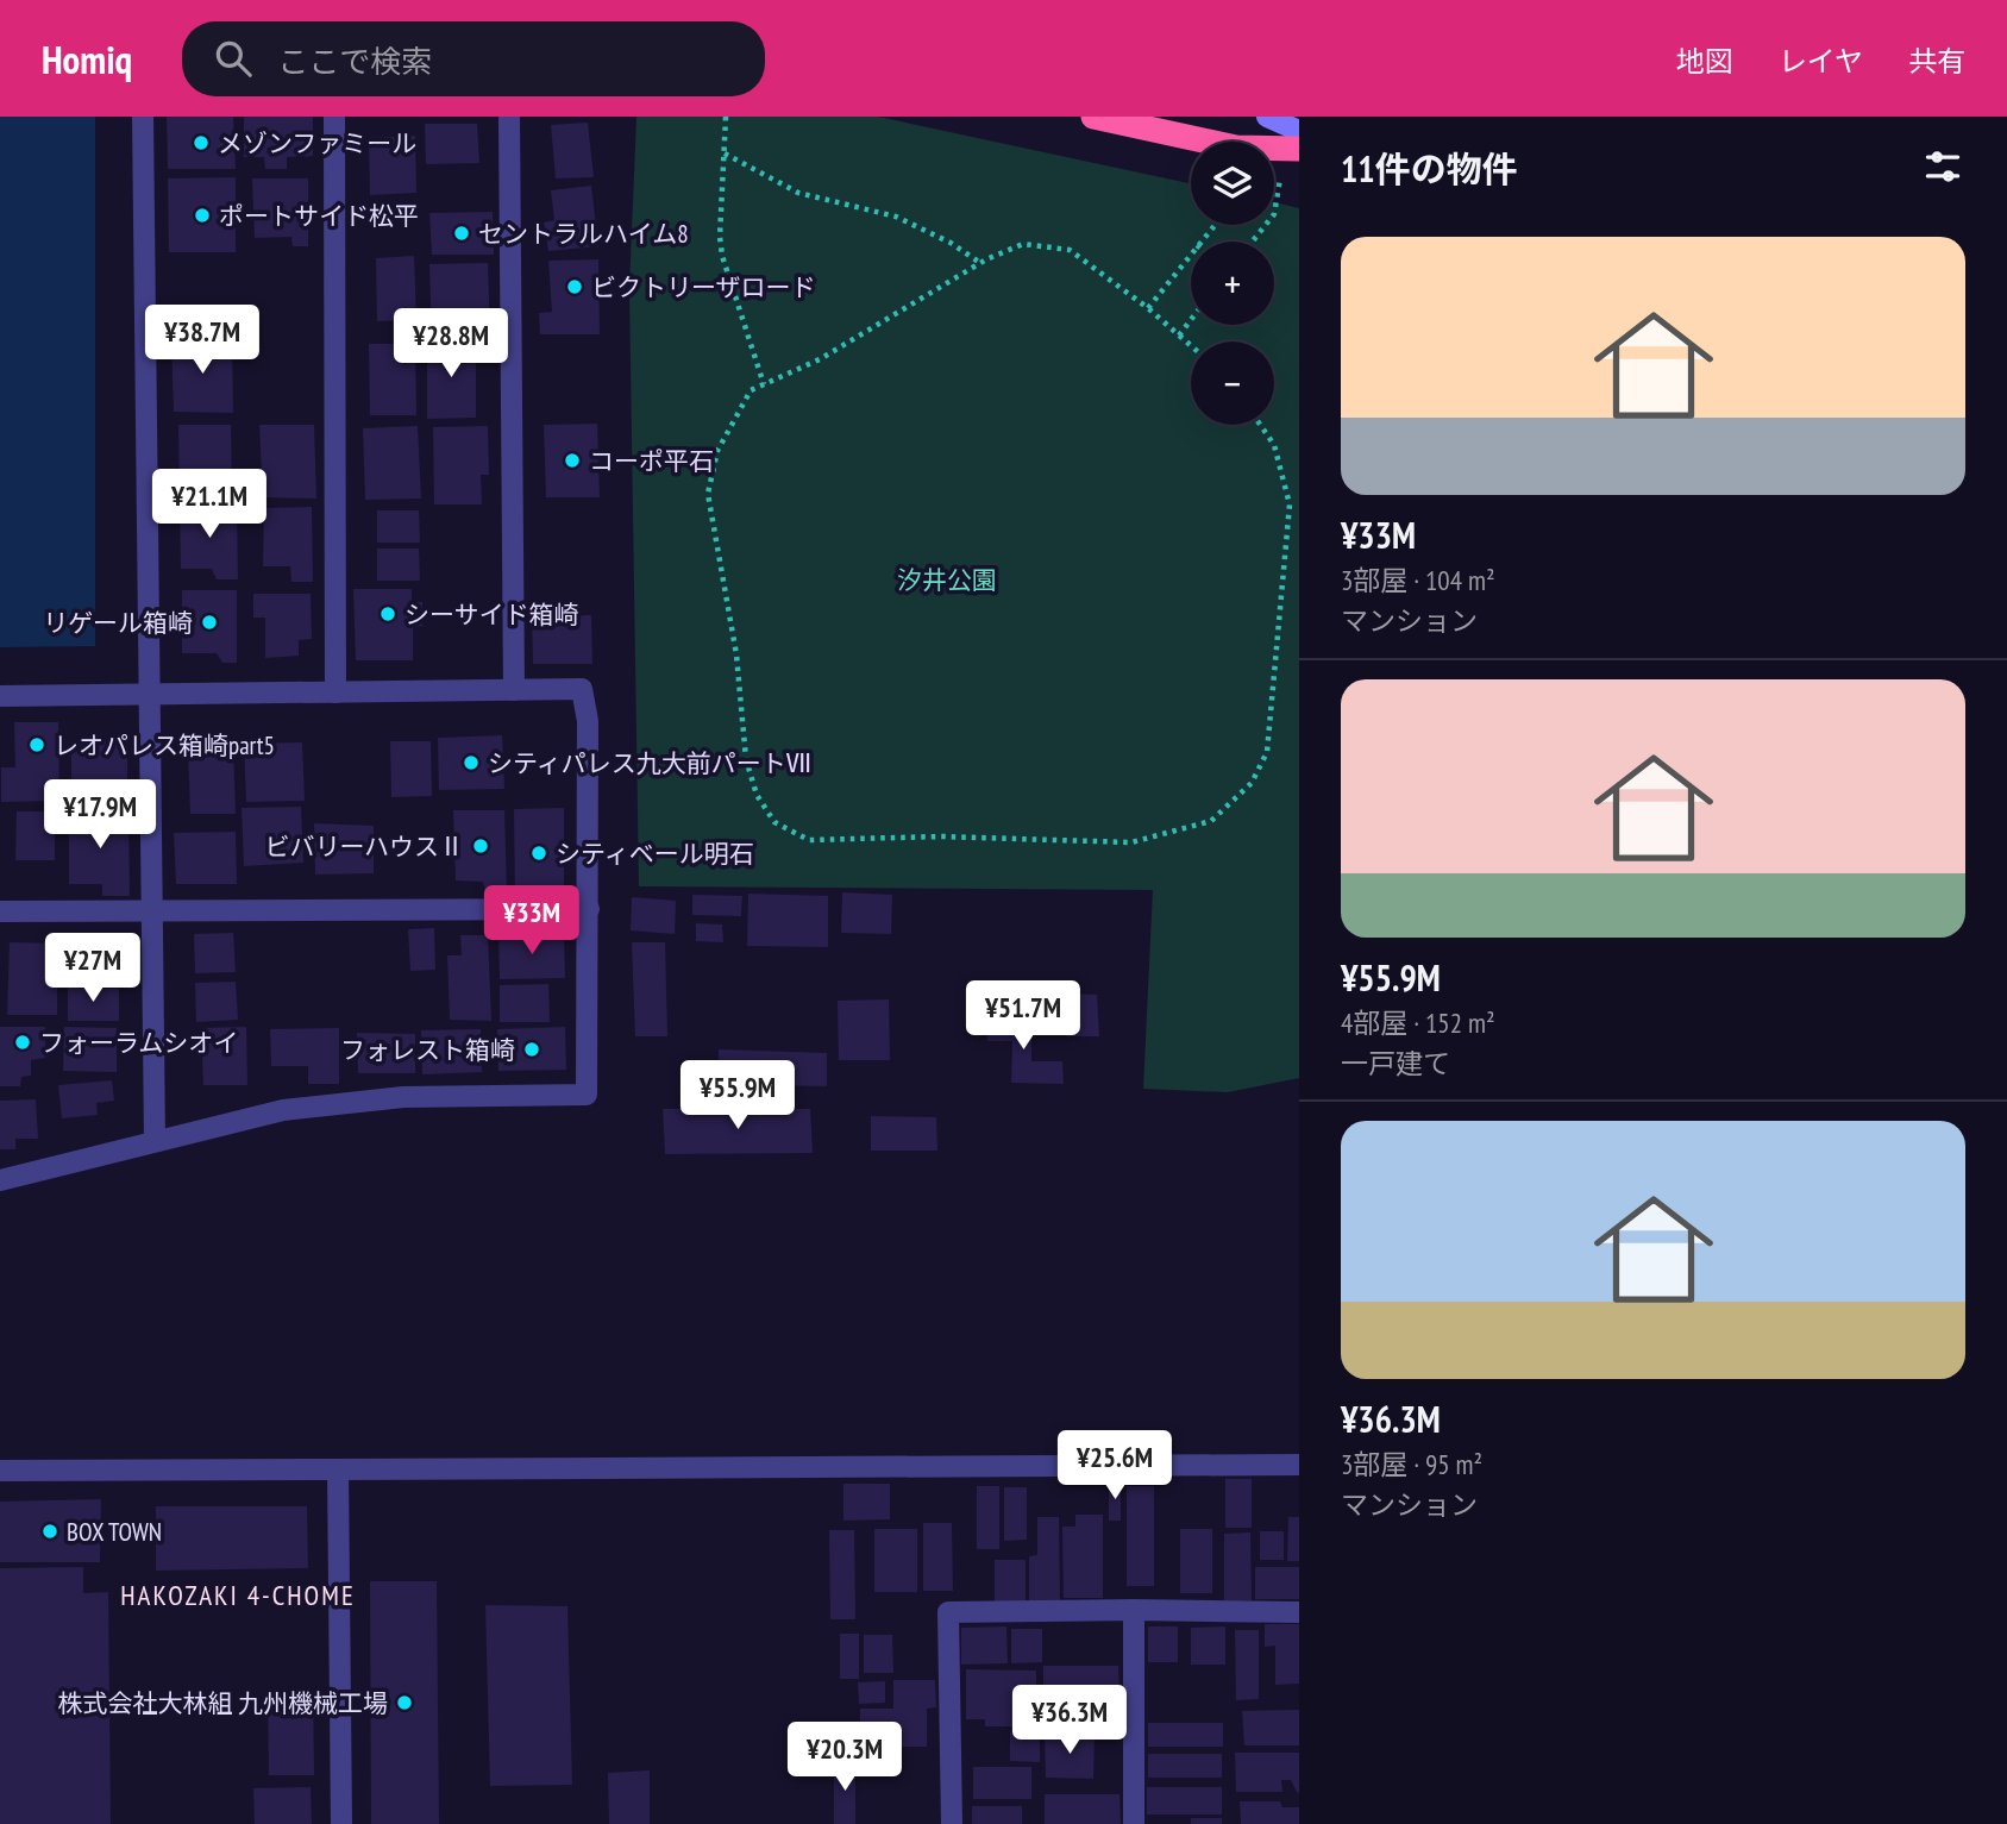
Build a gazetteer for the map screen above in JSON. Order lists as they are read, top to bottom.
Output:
{
  "districts": ["HAKOZAKI 4-CHOME"],
  "parks": ["汐井公園"],
  "places": [
    "メゾンファミール",
    "ポートサイド松平",
    "セントラルハイム8",
    "ビクトリーザロード",
    "コーポ平石",
    "シーサイド箱崎",
    "リゲール箱崎",
    "レオパレス箱崎part5",
    "シティパレス九大前パートⅦ",
    "ビバリーハウスⅡ",
    "シティベール明石",
    "フォーラムシオイ",
    "フォレスト箱崎",
    "BOX TOWN",
    "株式会社大林組 九州機械工場"
  ],
  "page": {
    "header": "Homiq",
    "search": "ここで検索",
    "nav": ["地図", "レイヤ", "共有"],
    "heading": "11件の物件",
    "map_buttons": ["+", "−"],
    "list": [
      {
        "name": "¥33M",
        "note": "3部屋 · 104 m² · マンション"
      },
      {
        "name": "¥55.9M",
        "note": "4部屋 · 152 m² · 一戸建て"
      },
      {
        "name": "¥36.3M",
        "note": "3部屋 · 95 m² · マンション"
      }
    ],
    "price": [
      "¥38.7M",
      "¥28.8M",
      "¥21.1M",
      "¥17.9M",
      "¥33M",
      "¥27M",
      "¥51.7M",
      "¥55.9M",
      "¥25.6M",
      "¥36.3M",
      "¥20.3M"
    ]
  }
}
